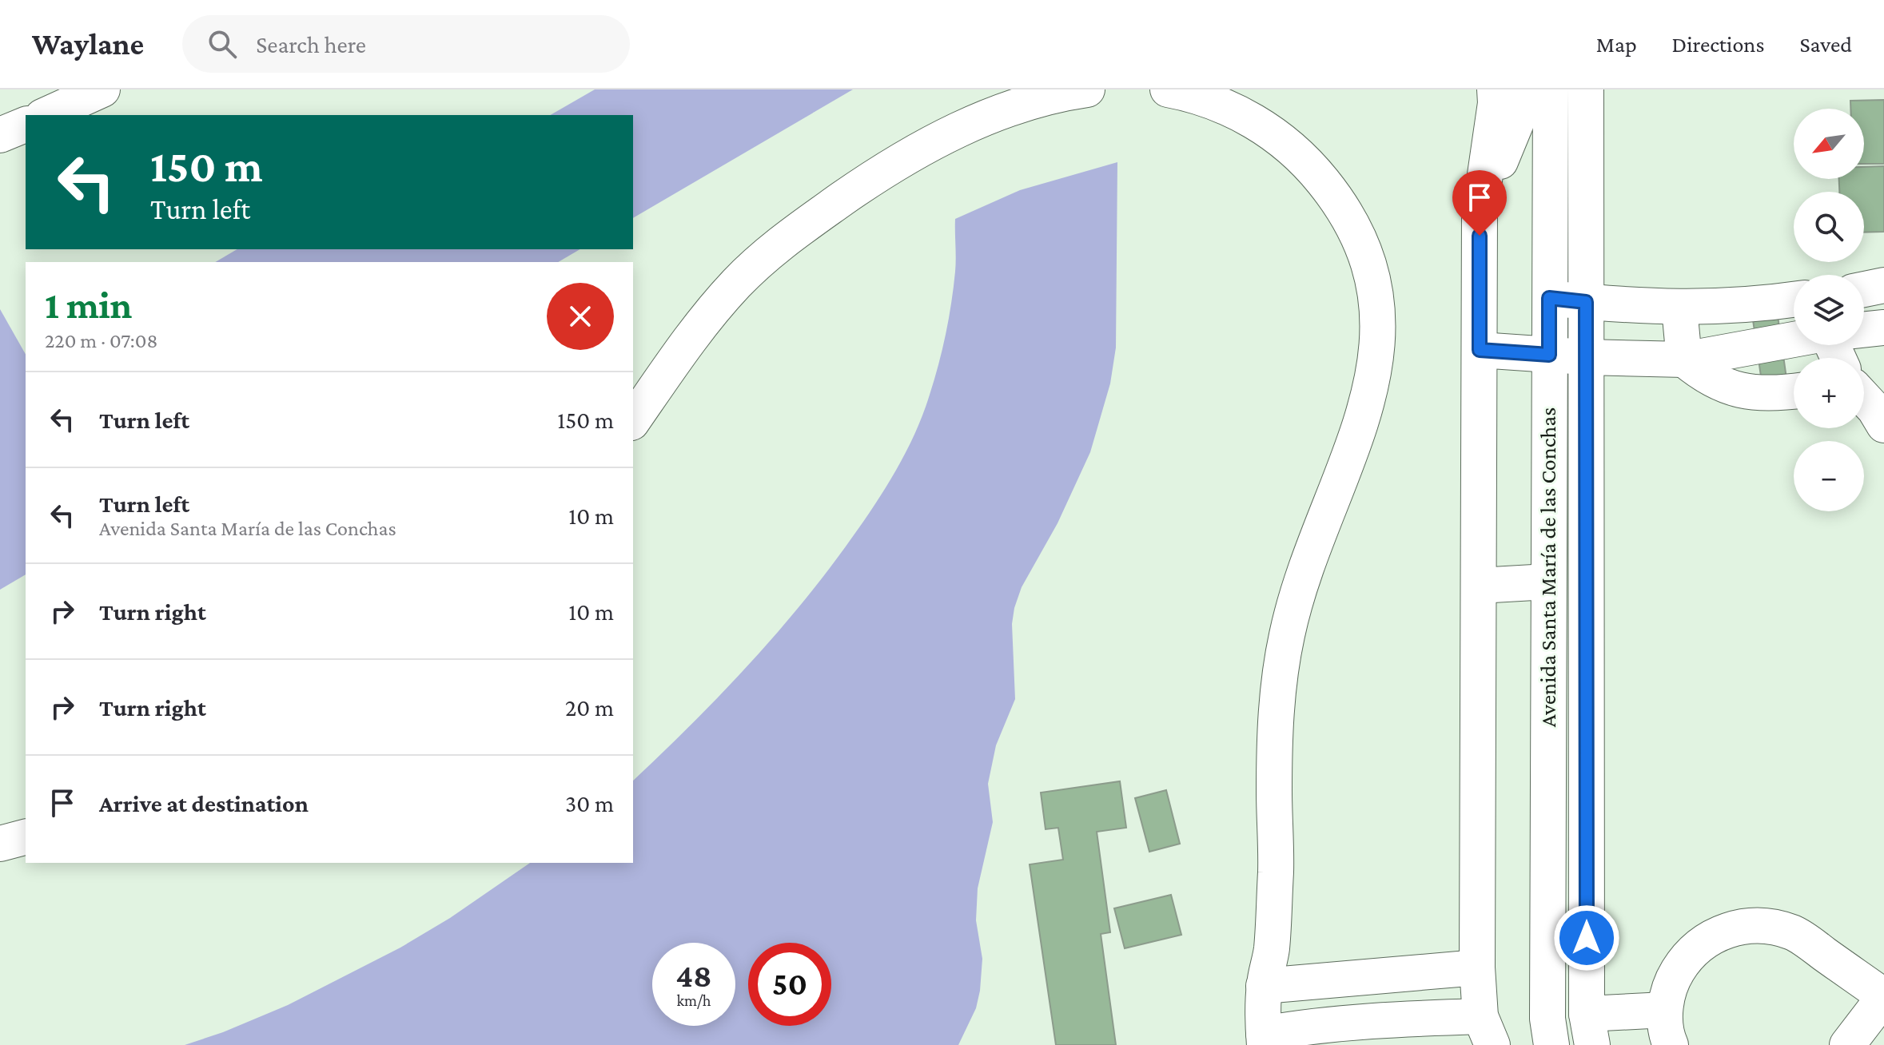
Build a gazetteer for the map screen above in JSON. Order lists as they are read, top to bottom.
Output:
{
  "streets": {
    "street": ["Avenida Santa María de las Conchas"]
  },
  "north": "bottom left",
  "page": {
    "header": "Waylane",
    "search": "Search here",
    "nav": ["Map", "Directions", "Saved"],
    "map_buttons": ["+", "−"],
    "turn": ["150 m", "Turn left"],
    "heading": ["1 min", "220 m · 07:08"],
    "list": [
      {
        "name": "Turn left",
        "value": "150 m"
      },
      {
        "name": "Turn left",
        "note": "Avenida Santa María de las Conchas",
        "value": "10 m"
      },
      {
        "name": "Turn right",
        "value": "10 m"
      },
      {
        "name": "Turn right",
        "value": "20 m"
      },
      {
        "name": "Arrive at destination",
        "value": "30 m"
      }
    ],
    "speed": "48 km/h",
    "limit": "50"
  }
}
